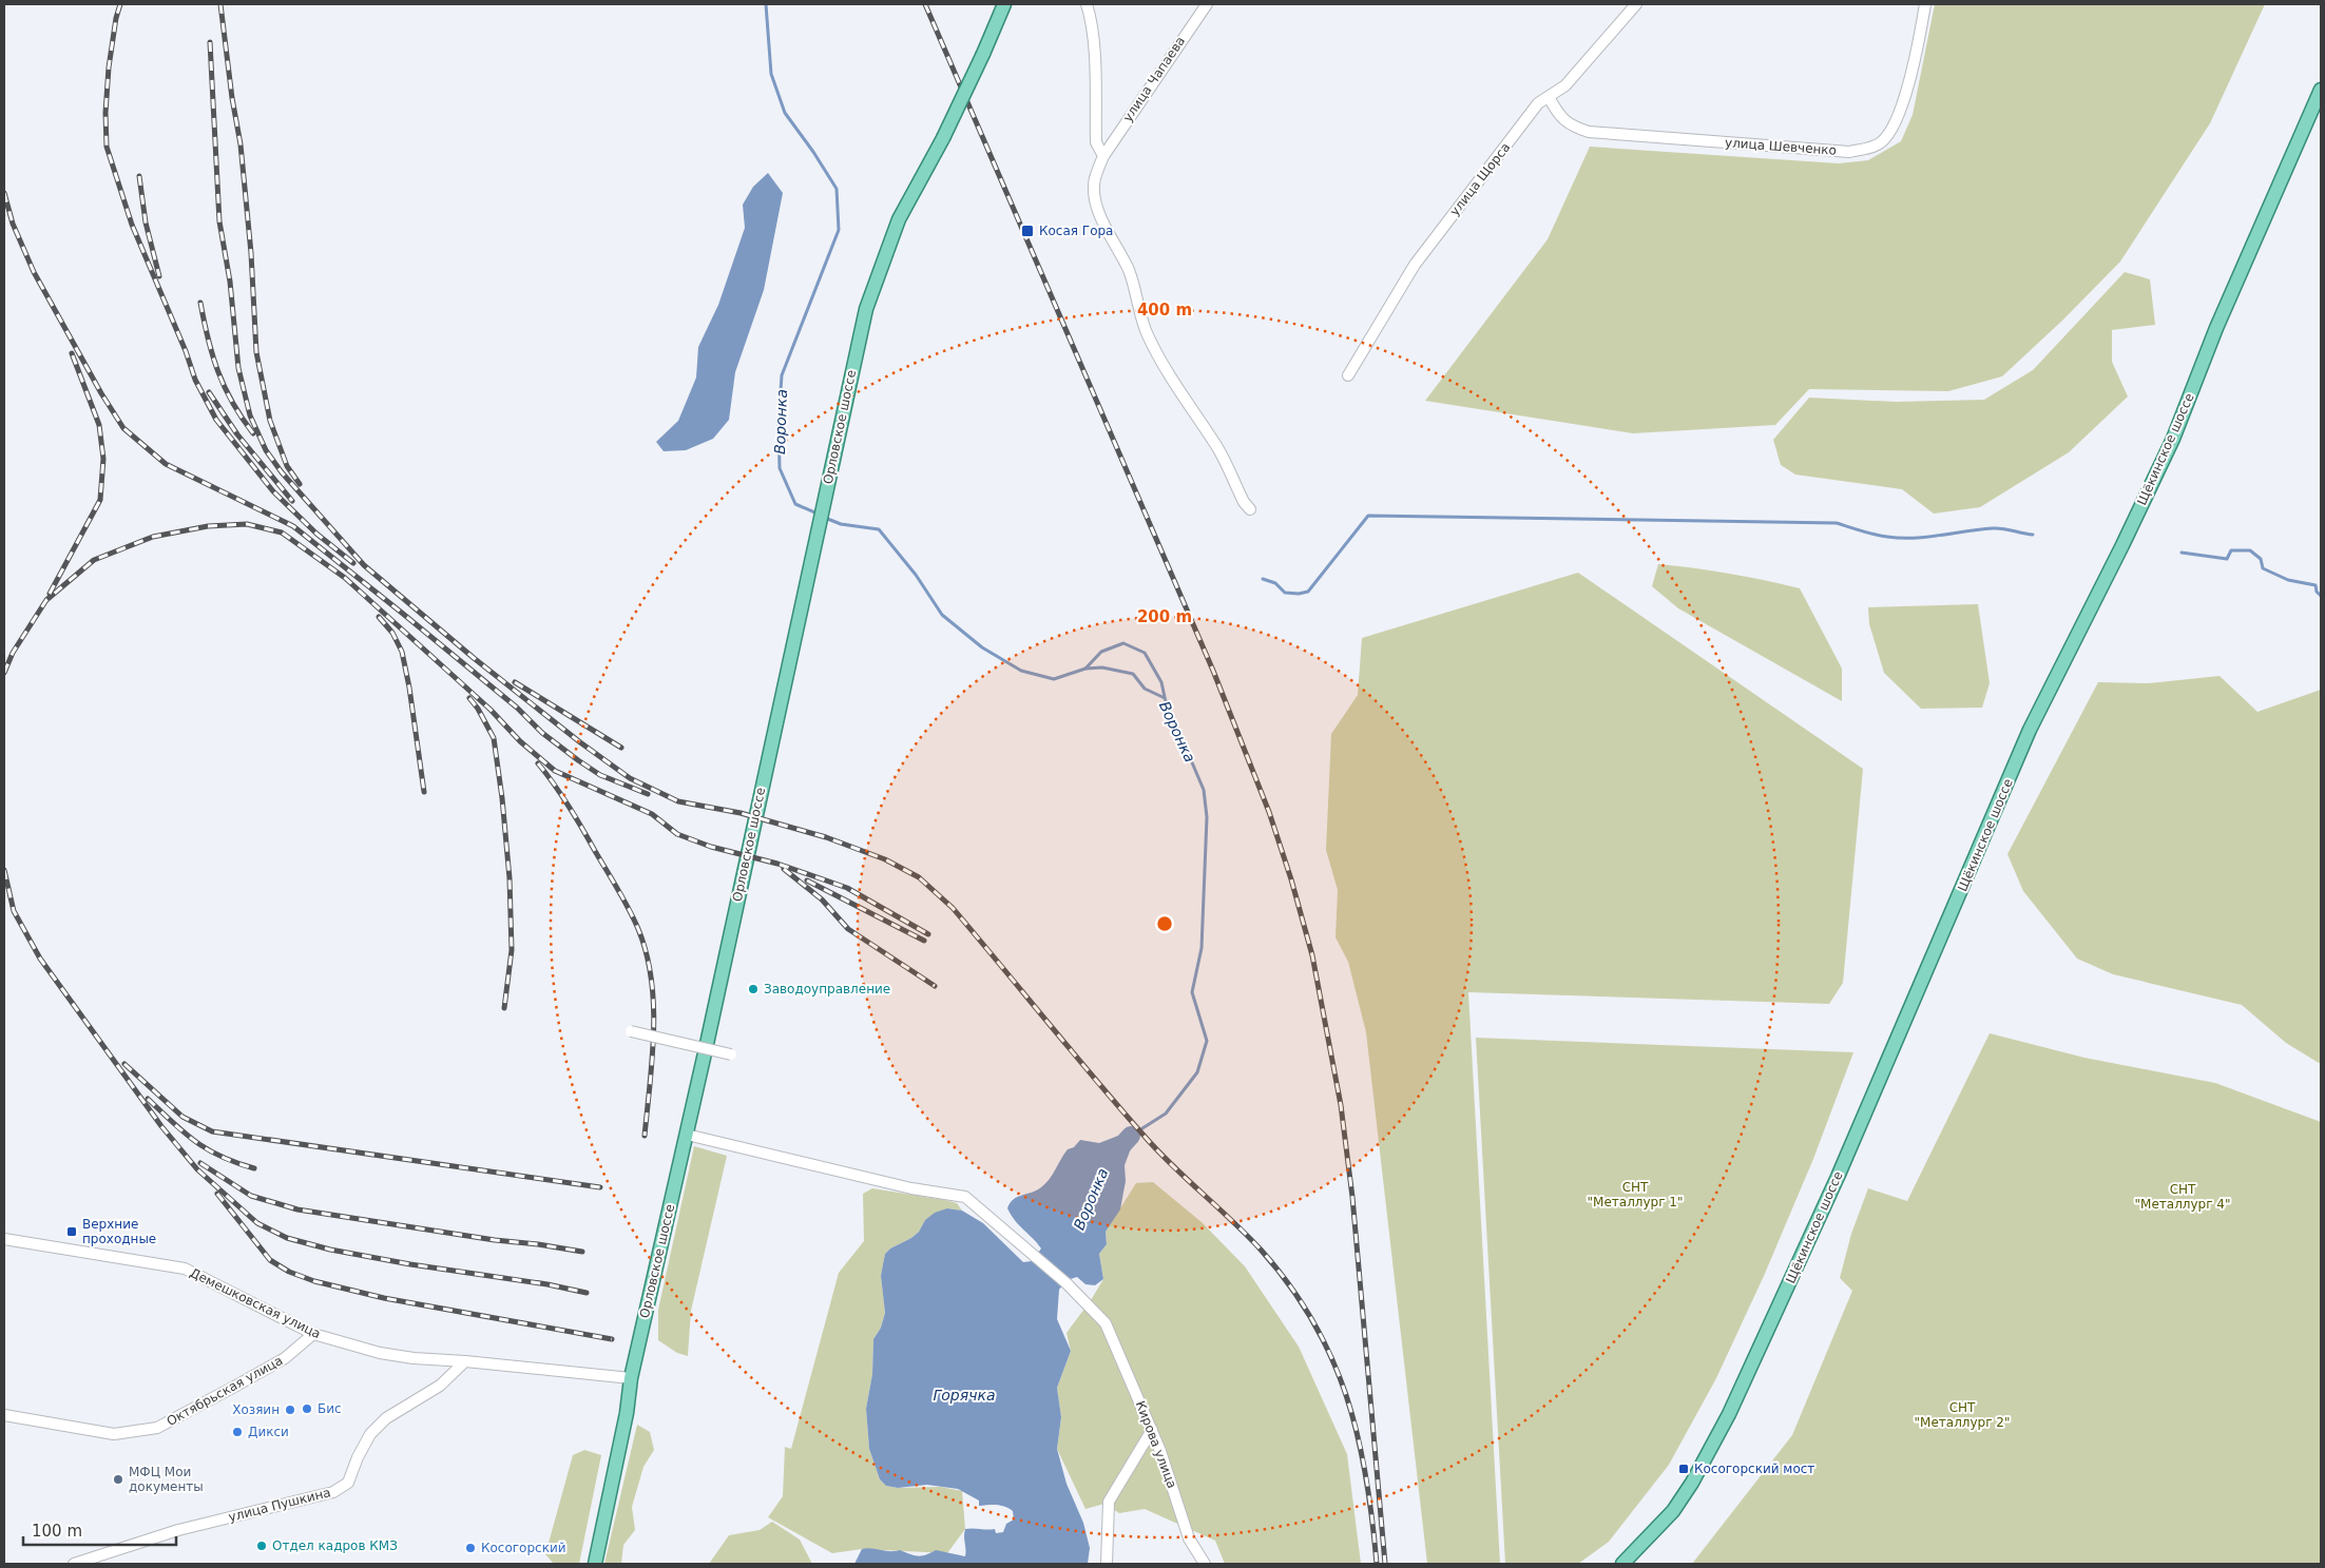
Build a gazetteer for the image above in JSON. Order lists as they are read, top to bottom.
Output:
{
  "streets": {
    "main road": ["Орловское шоссе", "Щёкинское шоссе"],
    "street": [
      "улица Чапаева",
      "улица Шевченко",
      "улица Щорса",
      "Демешковская улица",
      "Октябрьская улица",
      "Кирова улица",
      "улица Пушкина"
    ]
  },
  "crossings": [
    ["улица Шевченко", "улица Щорса"],
    ["Орловское шоссе", "Демешковская улица"],
    ["Орловское шоссе", "Кирова улица"],
    ["Демешковская улица", "Октябрьская улица"],
    ["Демешковская улица", "улица Пушкина"]
  ],
  "water": ["Воронка", "Горячка"],
  "parks": ["СНТ \"Металлург 1\"", "СНТ \"Металлург 4\"", "СНТ \"Металлург 2\""],
  "places": {
    "transit": ["Косая Гора", "Верхние проходные", "Косогорский мост"],
    "other": [
      "Заводоуправление",
      "Бис",
      "Хозяин",
      "Дикси",
      "МФЦ Мои документы",
      "Отдел кадров КМЗ",
      "Косогорский"
    ]
  },
  "scale_bar": "100 m",
  "rings": ["400 m", "200 m"]
}
